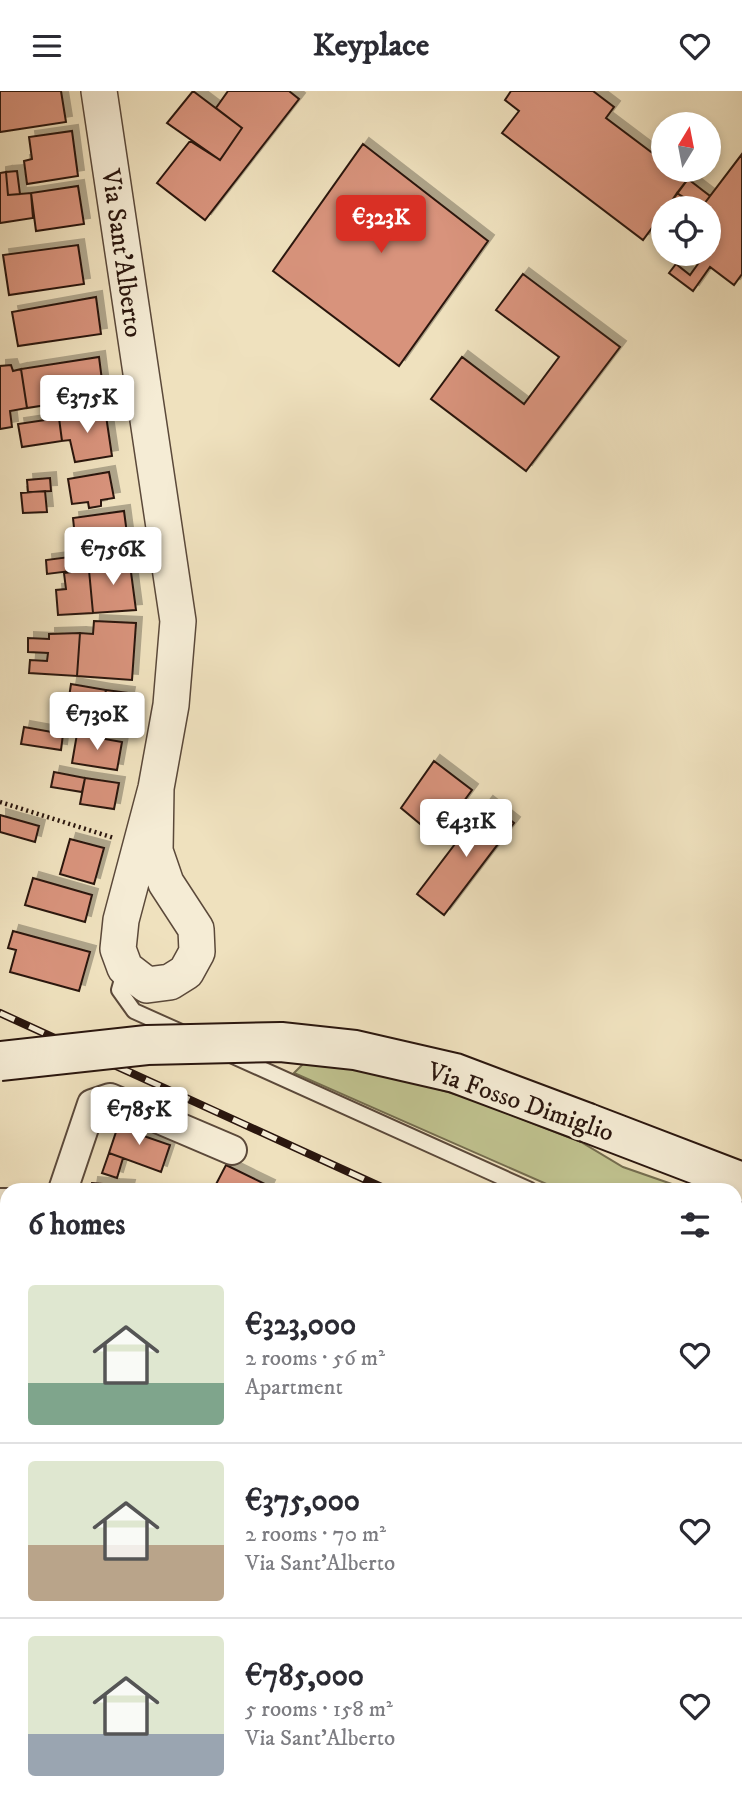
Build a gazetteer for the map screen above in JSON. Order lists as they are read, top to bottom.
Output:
{
  "streets": {
    "main road": ["Via Fosso Dimiglio"],
    "street": ["Via Sant'Alberto"]
  },
  "north": "top",
  "page": {
    "header": "Keyplace",
    "price": [
      "€323K",
      "€375K",
      "€756K",
      "€730K",
      "€431K",
      "€785K"
    ],
    "heading": "6 homes",
    "list": [
      {
        "name": "€323,000",
        "note": "2 rooms · 56 m² · Apartment"
      },
      {
        "name": "€375,000",
        "note": "2 rooms · 70 m² · Via Sant'Alberto"
      },
      {
        "name": "€785,000",
        "note": "5 rooms · 158 m² · Via Sant'Alberto"
      }
    ]
  }
}
